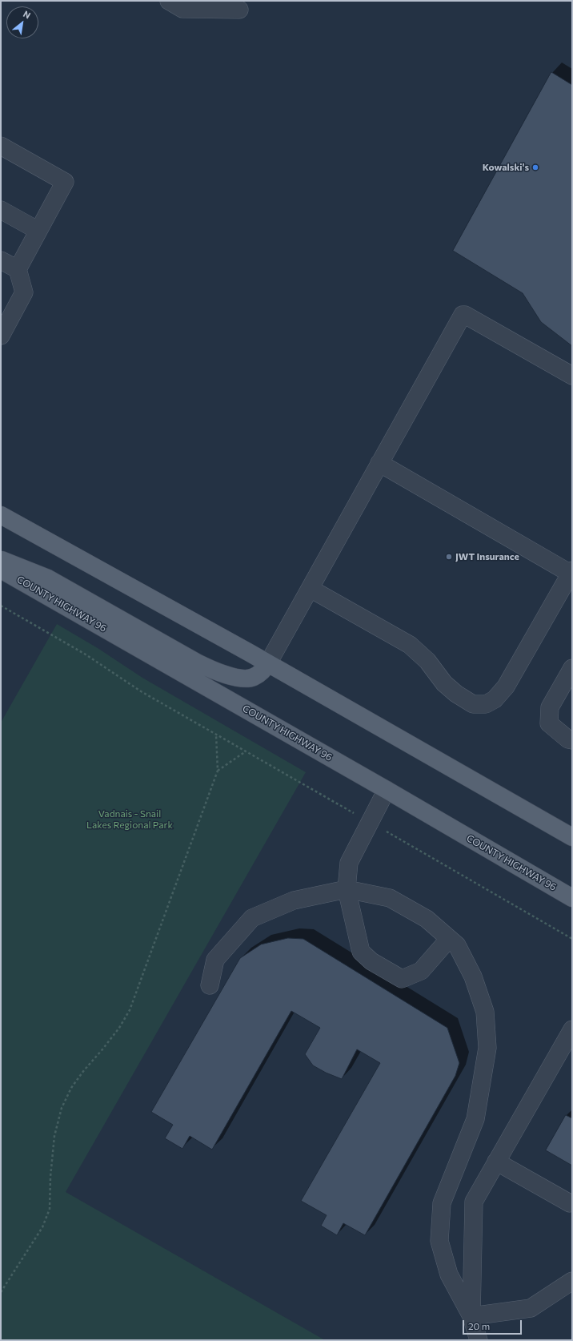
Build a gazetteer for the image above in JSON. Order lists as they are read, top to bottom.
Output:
{
  "streets": {
    "main road": ["COUNTY HIGHWAY 96"]
  },
  "parks": ["Vadnais - Snail Lakes Regional Park"],
  "places": ["Kowalski's", "JWT Insurance"],
  "scale_bar": "20 m",
  "north": "top right"
}
